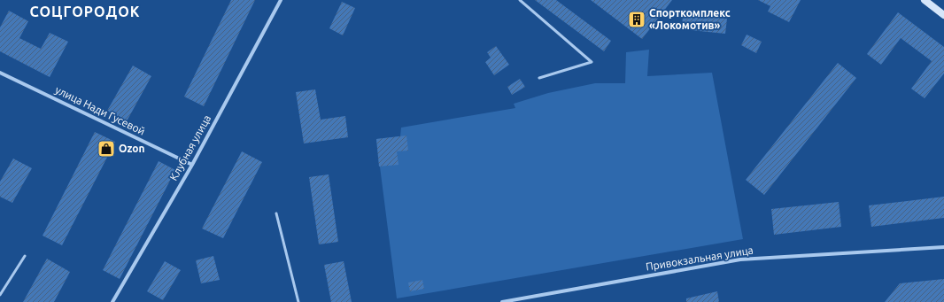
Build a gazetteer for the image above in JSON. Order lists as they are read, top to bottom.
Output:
{
  "streets": {
    "street": ["улица Нади Гусевой", "Клубная улица", "Привокзальная улица"]
  },
  "crossings": [
    ["улица Нади Гусевой", "Клубная улица"]
  ],
  "districts": ["СОЦГОРОДОК"],
  "places": {
    "building": ["Спорткомплекс «Локомотив»"],
    "shop": ["Ozon"]
  }
}
